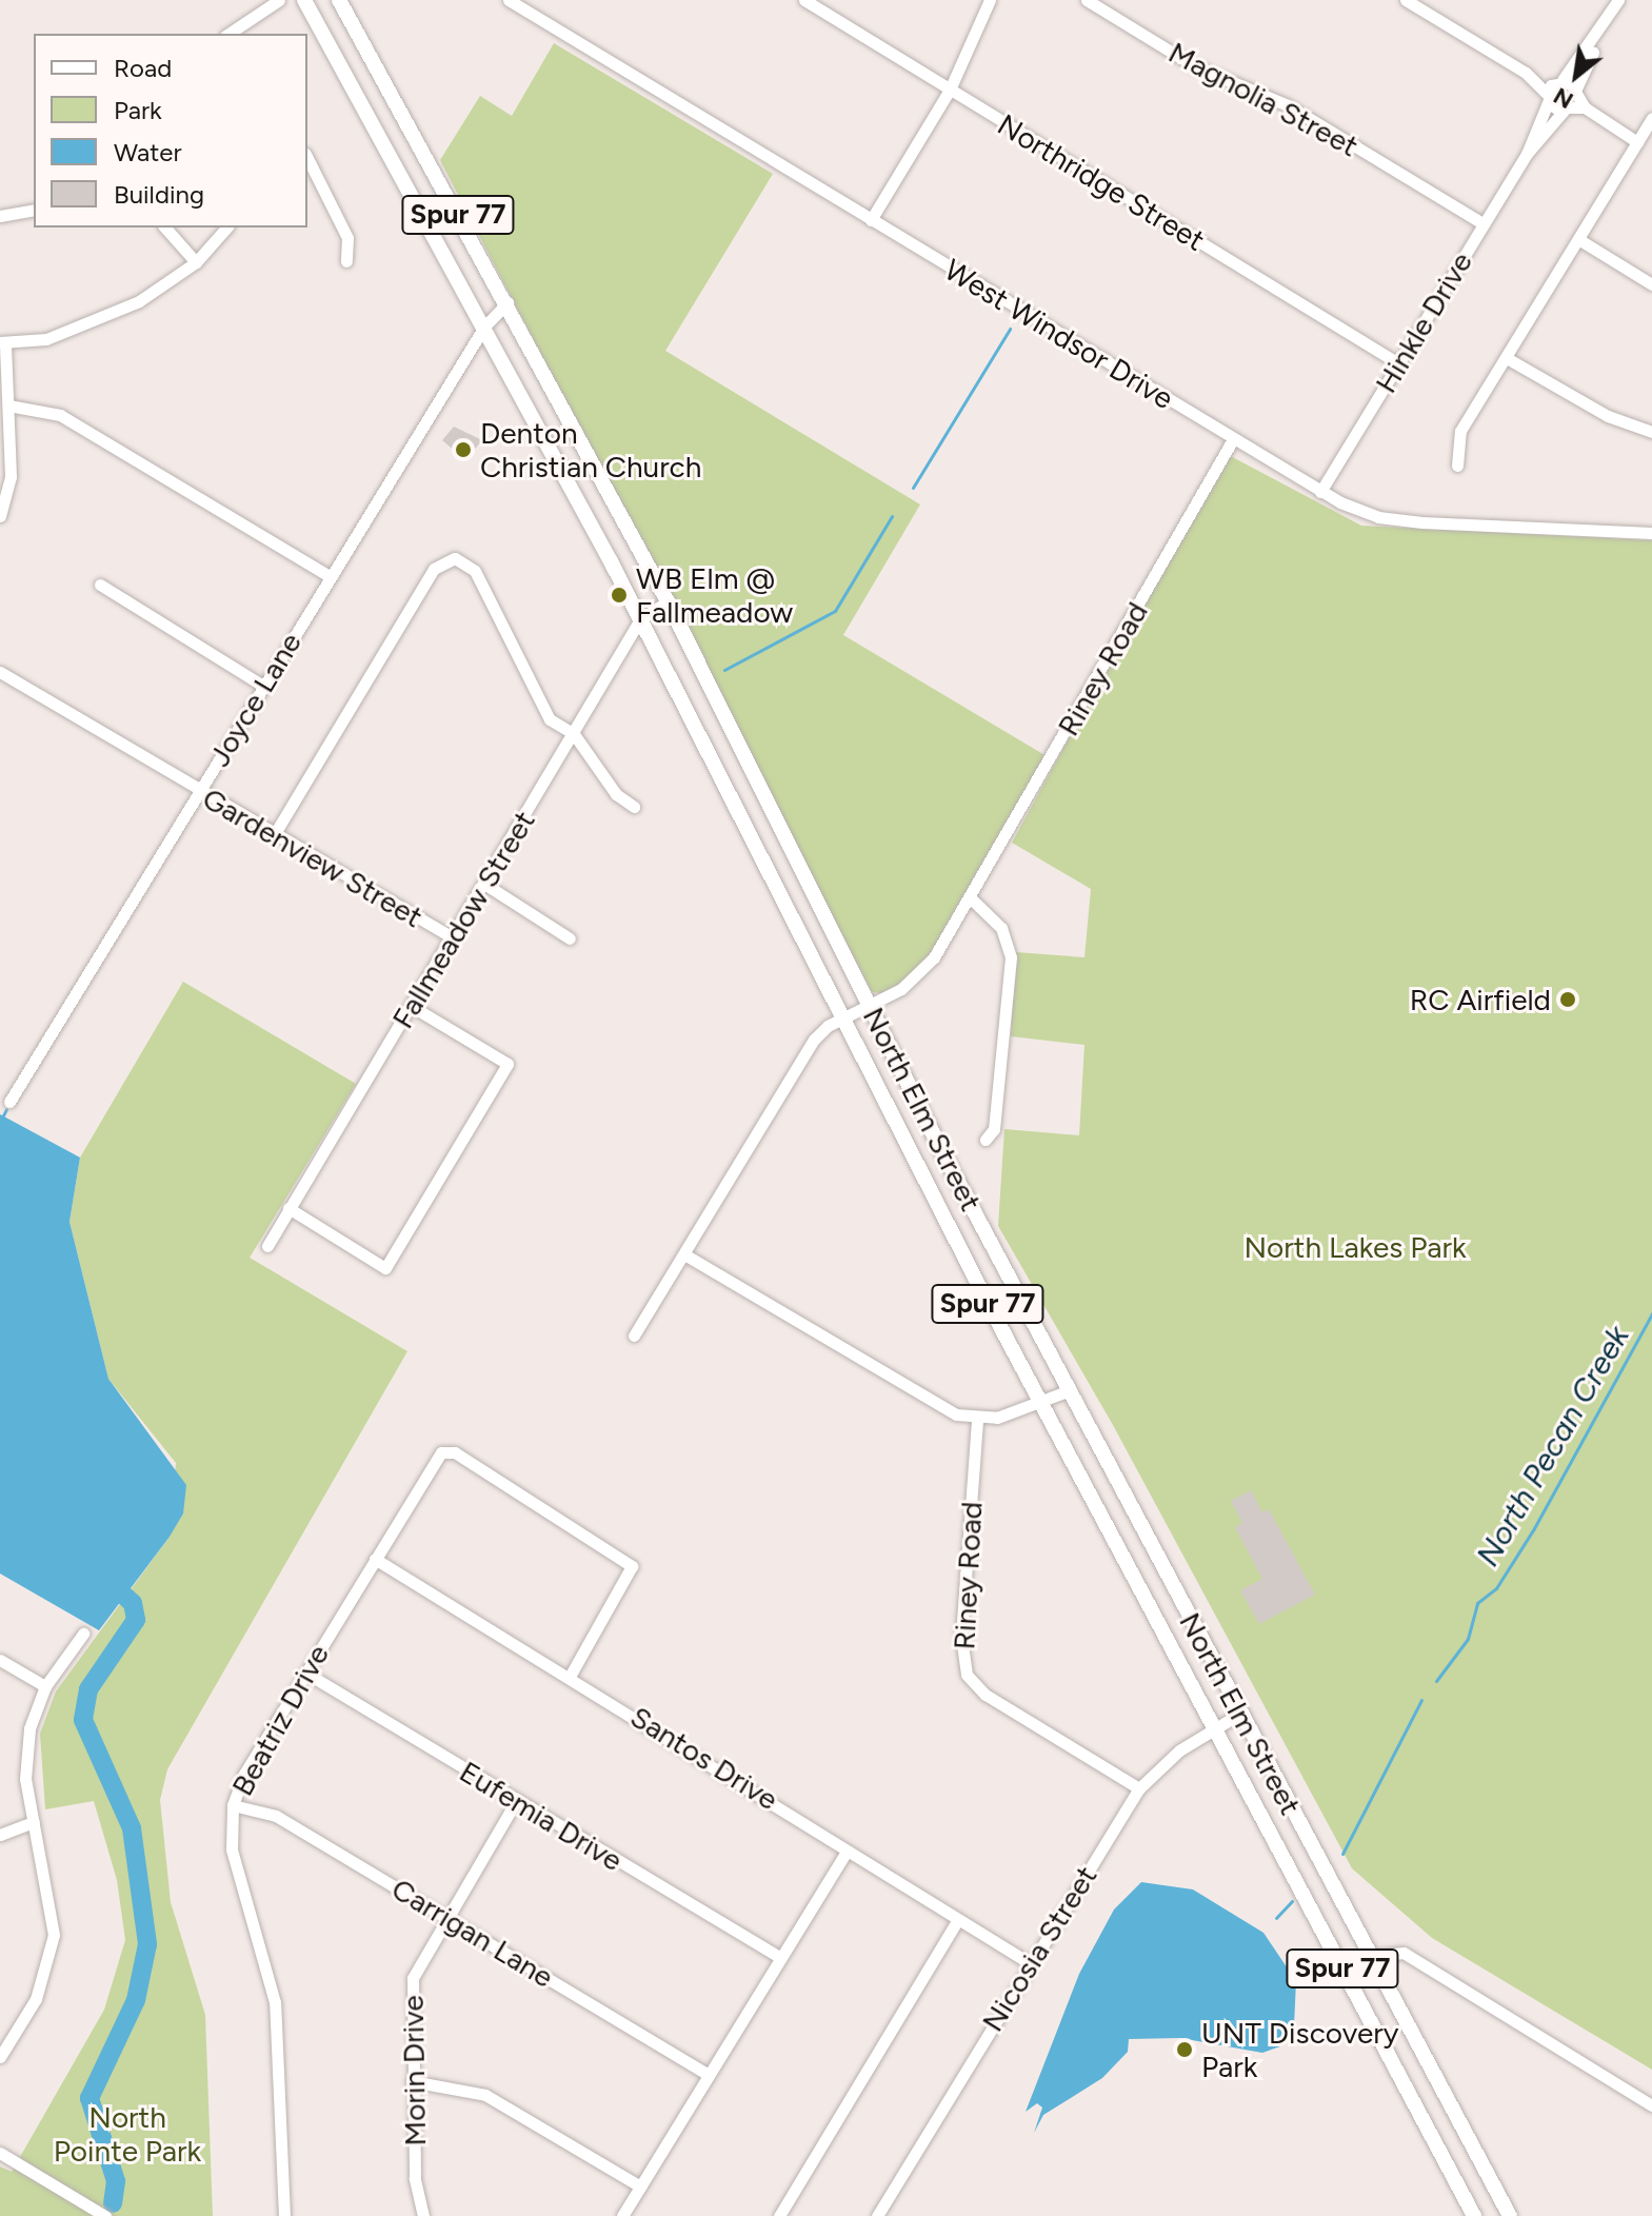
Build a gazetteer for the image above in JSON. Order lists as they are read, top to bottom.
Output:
{
  "streets": {
    "main road": ["Spur 77", "North Elm Street"],
    "street": [
      "Magnolia Street",
      "Northridge Street",
      "Hinkle Drive",
      "West Windsor Drive",
      "Riney Road",
      "Joyce Lane",
      "Gardenview Street",
      "Fallmeadow Street",
      "Beatriz Drive",
      "Santos Drive",
      "Eufemia Drive",
      "Carrigan Lane",
      "Nicosia Street",
      "Morin Drive"
    ]
  },
  "crossings": [
    ["Magnolia Street", "Hinkle Drive"],
    ["Northridge Street", "Hinkle Drive"],
    ["Hinkle Drive", "West Windsor Drive"],
    ["West Windsor Drive", "Riney Road"],
    ["Riney Road", "North Elm Street"],
    ["Riney Road", "Nicosia Street"],
    ["Joyce Lane", "Gardenview Street"],
    ["Joyce Lane", "North Elm Street"],
    ["Gardenview Street", "Fallmeadow Street"],
    ["Fallmeadow Street", "North Elm Street"],
    ["North Elm Street", "Nicosia Street"],
    ["Beatriz Drive", "Santos Drive"],
    ["Beatriz Drive", "Eufemia Drive"],
    ["Beatriz Drive", "Carrigan Lane"],
    ["Santos Drive", "Nicosia Street"],
    ["Eufemia Drive", "Morin Drive"],
    ["Carrigan Lane", "Morin Drive"]
  ],
  "water": ["North Pecan Creek"],
  "parks": ["North Lakes Park", "North Pointe Park"],
  "places": [
    "Denton Christian Church",
    "WB Elm @ Fallmeadow",
    "RC Airfield",
    "UNT Discovery Park"
  ],
  "legend": [
    "Road",
    "Park",
    "Water",
    "Building"
  ],
  "north": "bottom left"
}
